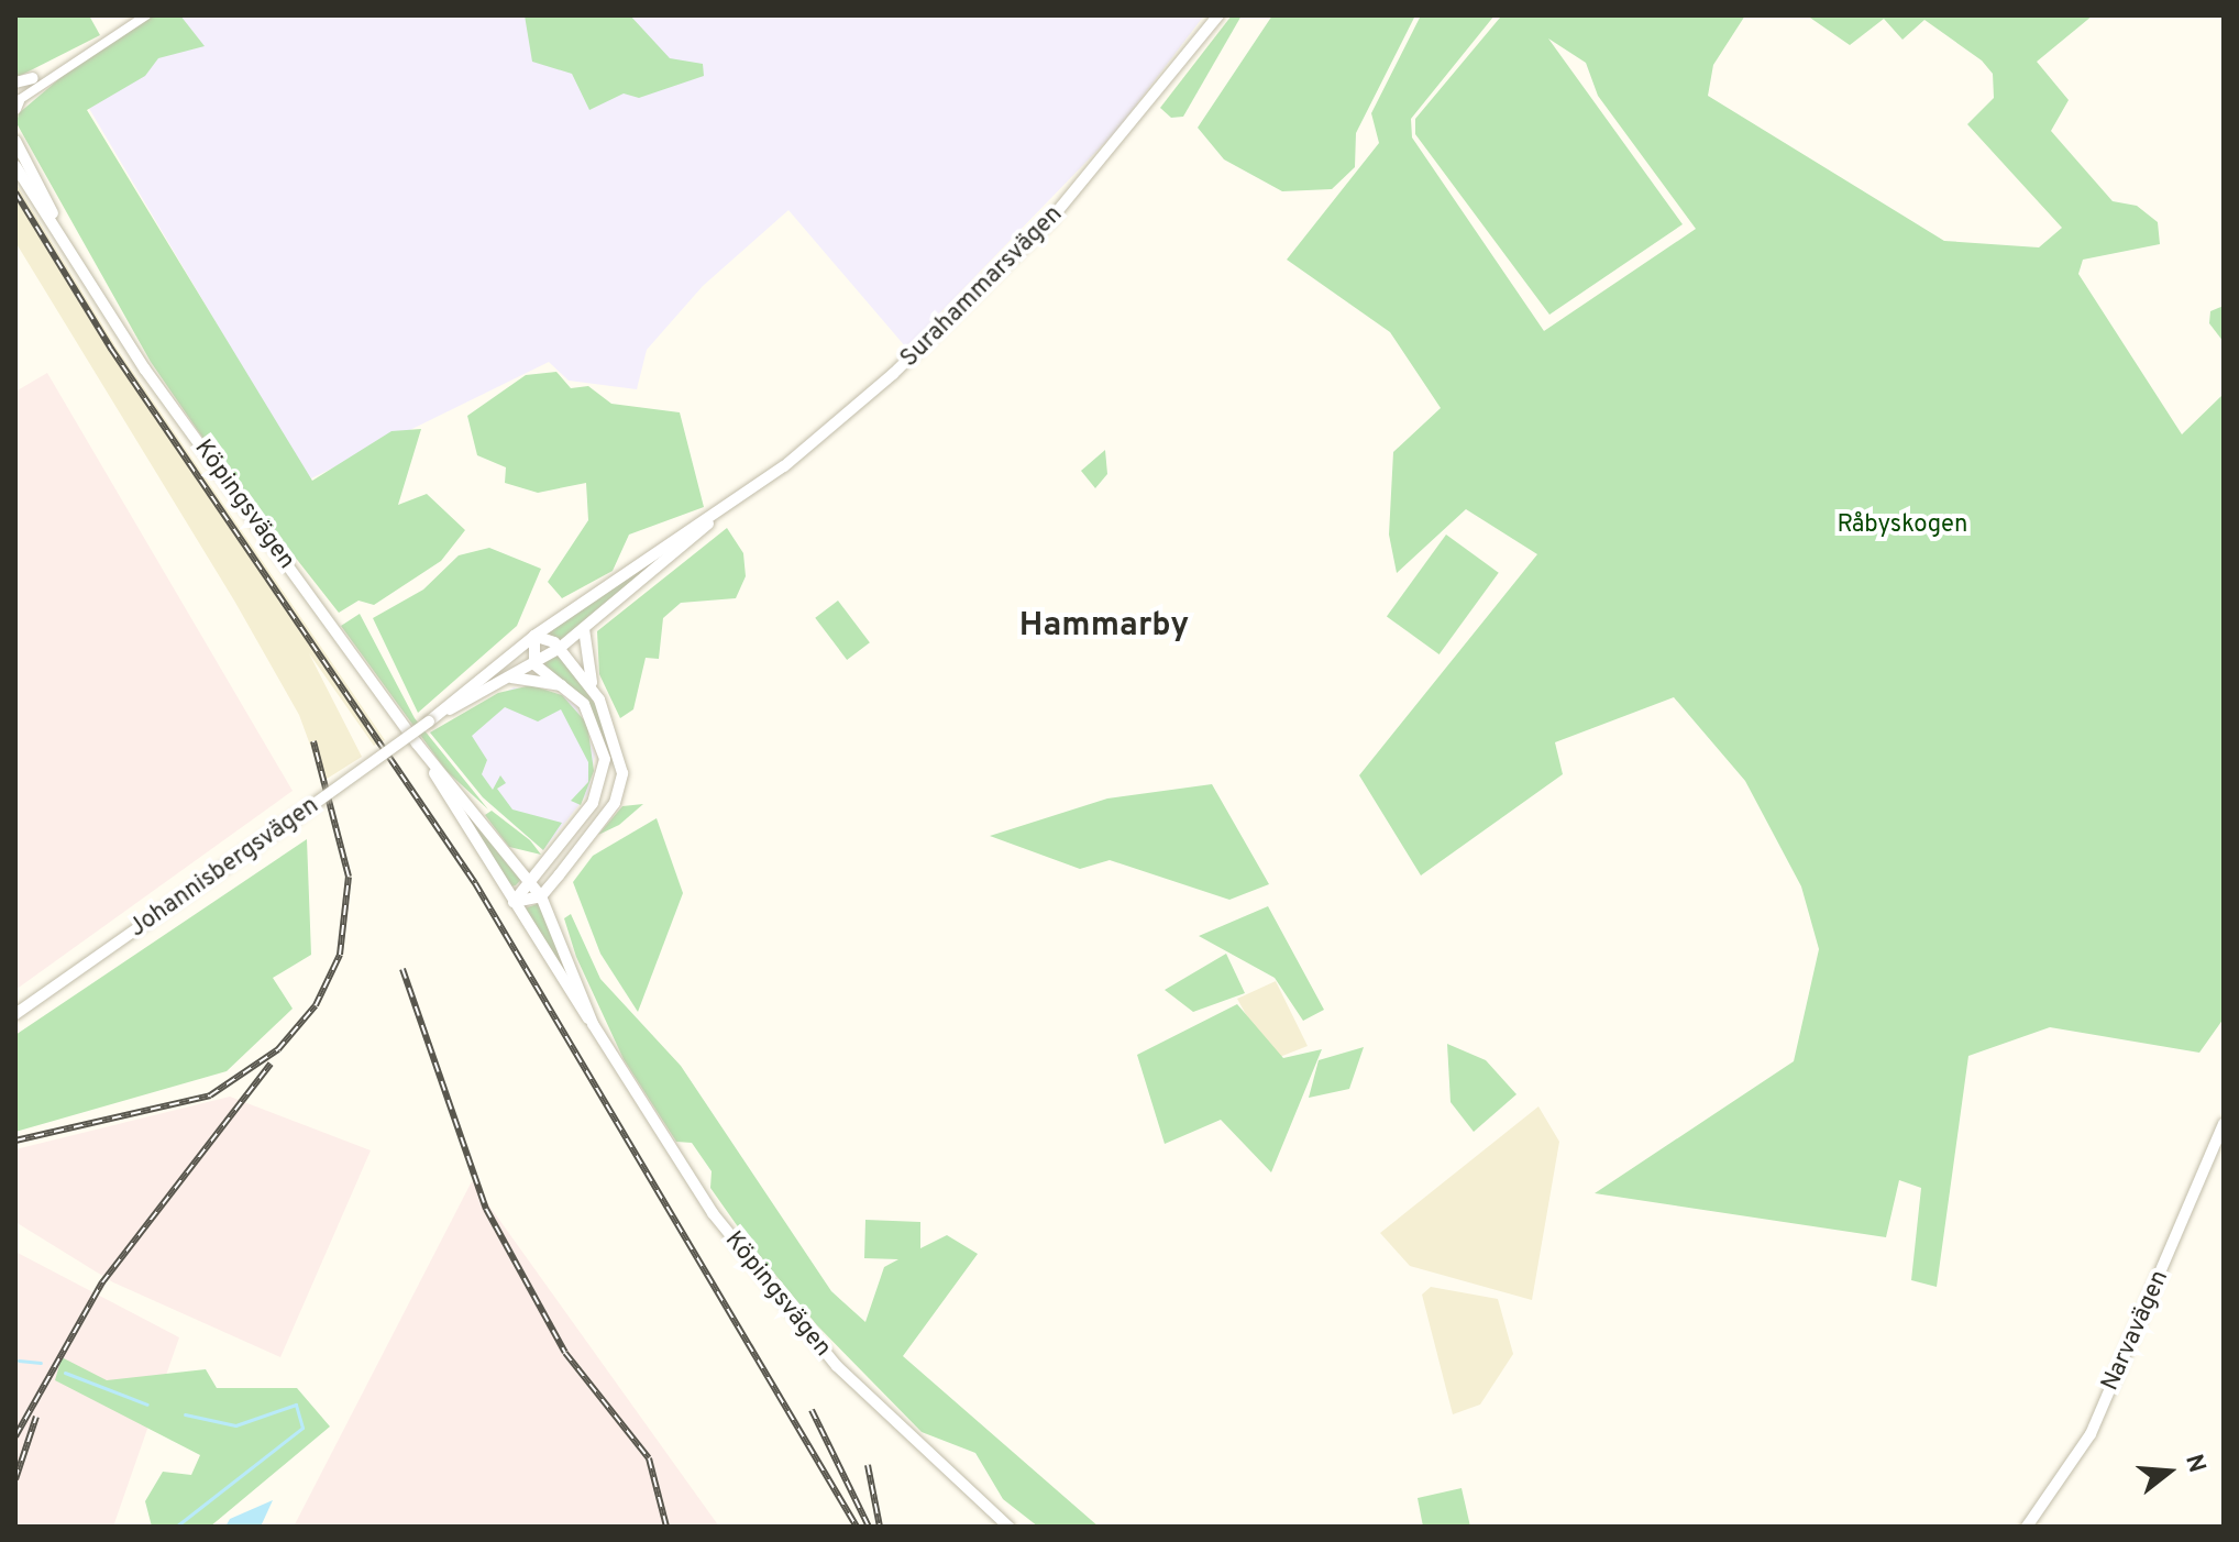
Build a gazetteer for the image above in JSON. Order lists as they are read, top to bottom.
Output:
{
  "streets": {
    "main road": [
      "Surahammarsvägen",
      "Köpingsvägen",
      "Johannisbergsvägen",
      "Narvavägen"
    ]
  },
  "crossings": [
    ["Surahammarsvägen", "Johannisbergsvägen"]
  ],
  "districts": ["Hammarby"],
  "parks": ["Råbyskogen"],
  "north": "right"
}
